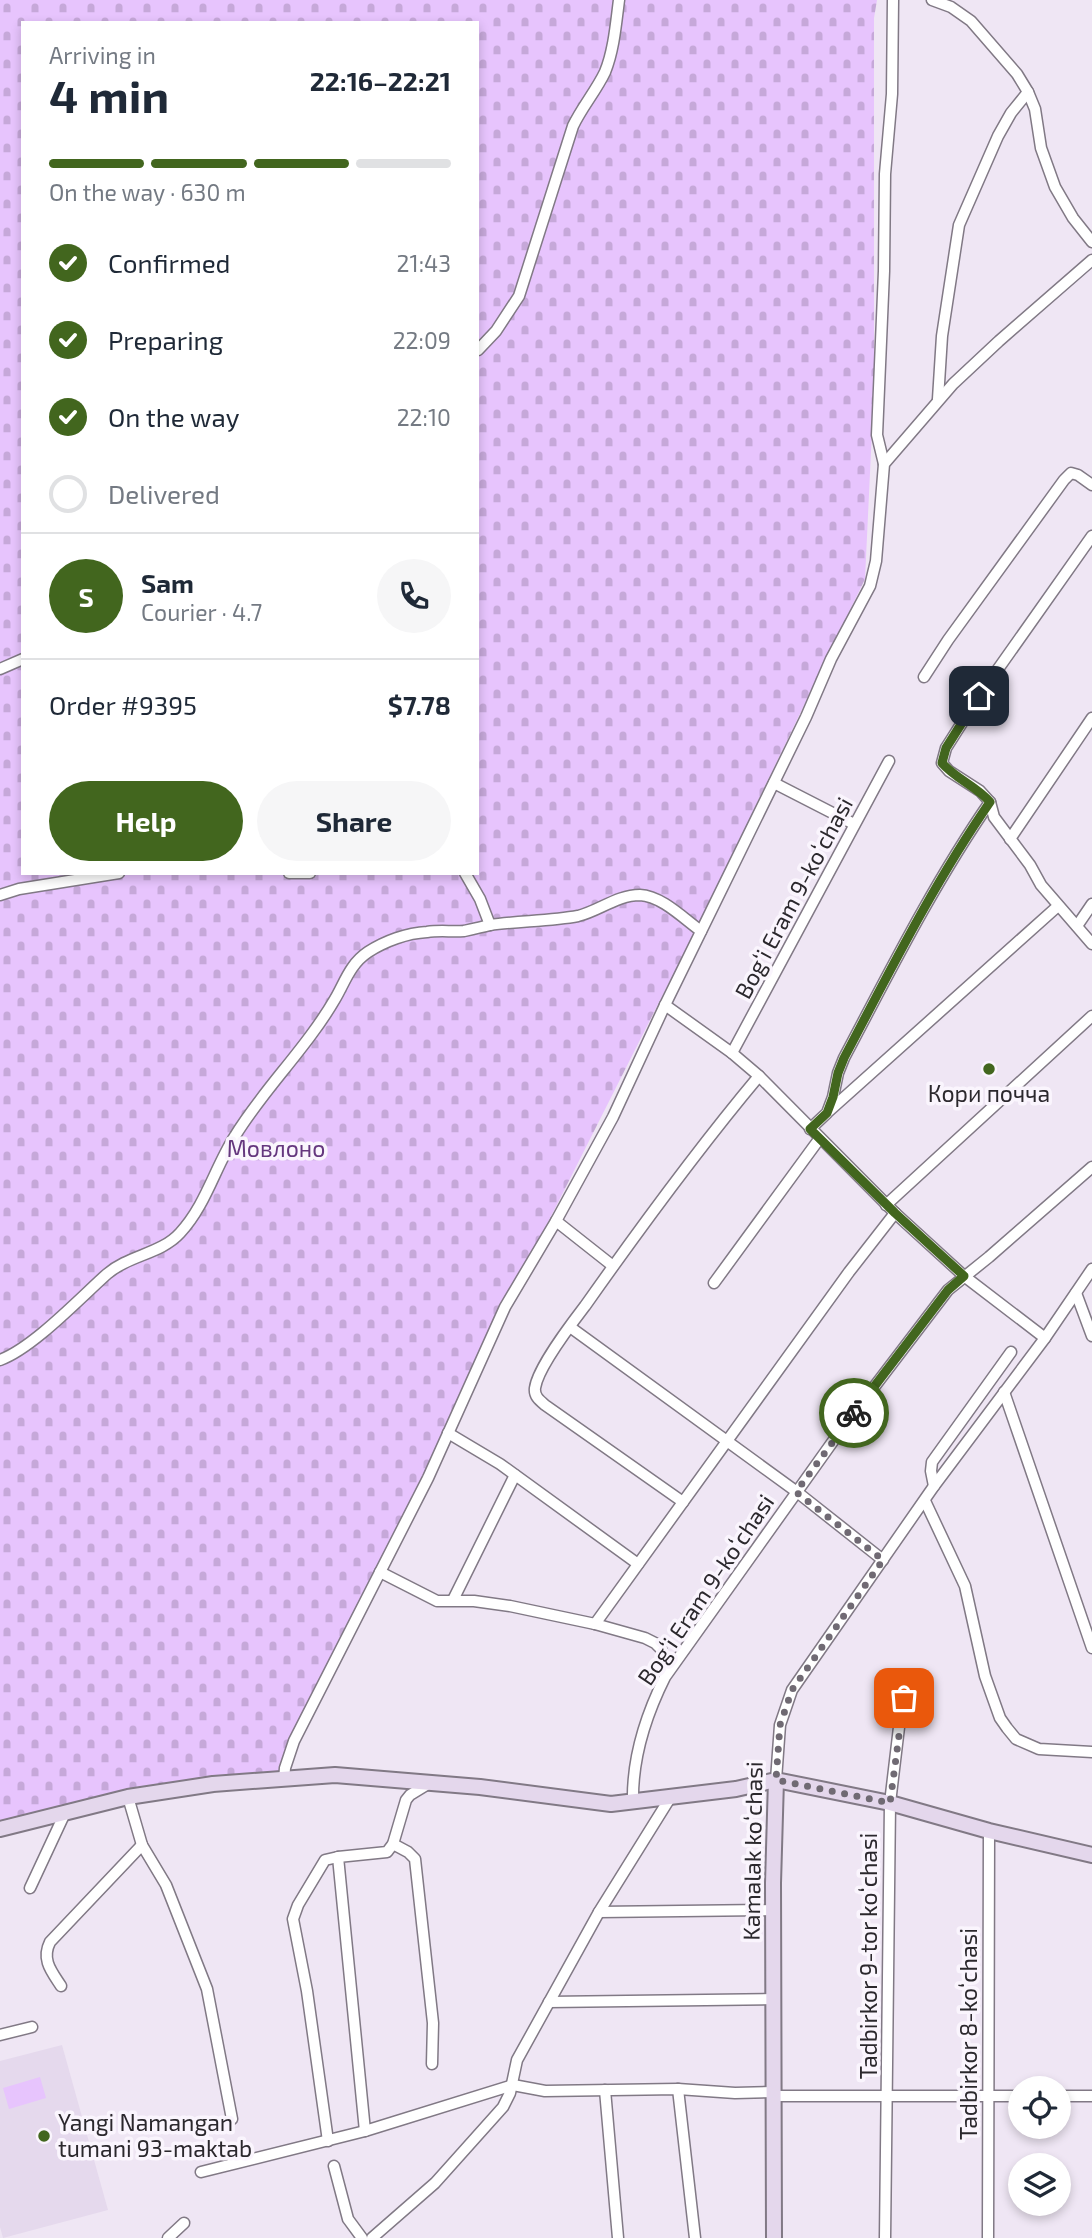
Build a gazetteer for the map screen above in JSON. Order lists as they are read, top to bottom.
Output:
{
  "streets": {
    "street": [
      "Bogʻi Eram 9-koʻchasi",
      "Kamalak koʻchasi",
      "Tadbirkor 9-tor koʻchasi",
      "Tadbirkor 8-koʻchasi"
    ]
  },
  "parks": ["Мовлоно"],
  "places": ["Кори почча", "Yangi Namangan tumani 93-maktab"],
  "page": {
    "heading": ["4 min", "Arriving in", "22:16–22:21"],
    "panel": [
      "Sam",
      "Courier · 4.7",
      "Order #9395",
      "$7.78"
    ],
    "bar": "On the way · 630 m",
    "list": [
      ["Confirmed", "21:43"],
      ["Preparing", "22:09"],
      ["On the way", "22:10"],
      "Delivered"
    ],
    "round": "S",
    "buttons": ["Help", "Share"]
  }
}
